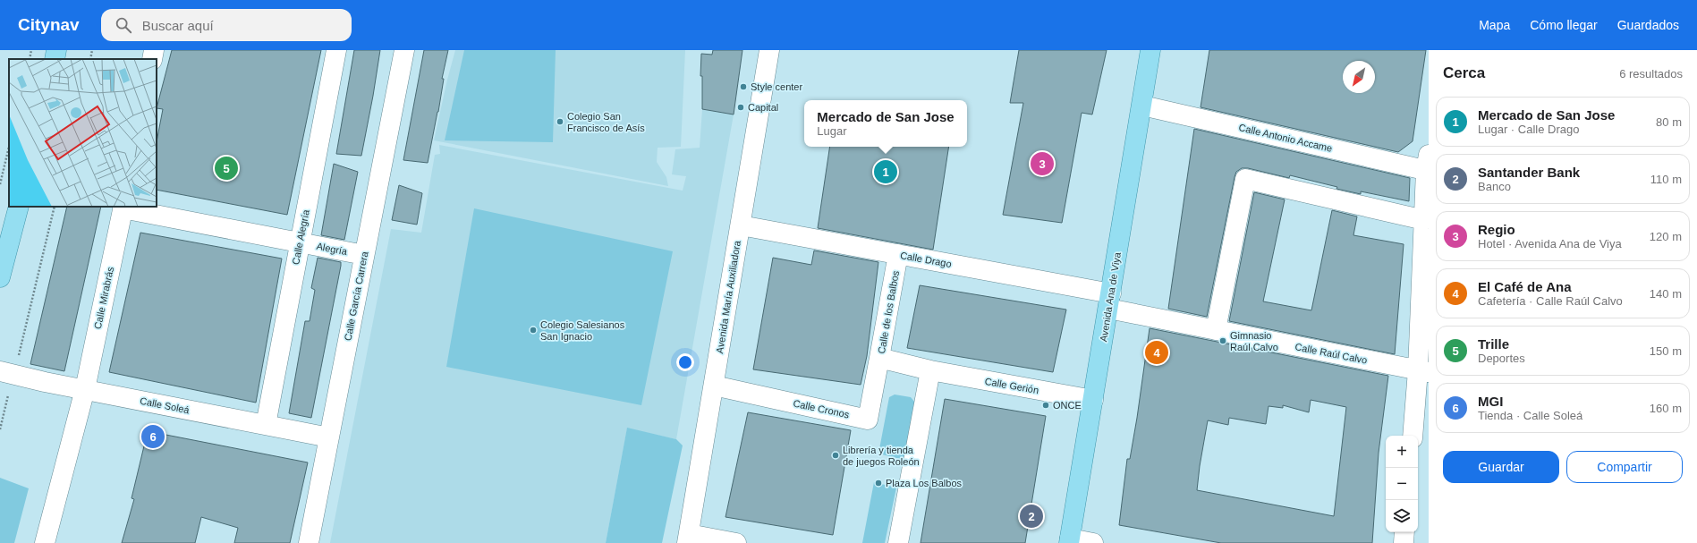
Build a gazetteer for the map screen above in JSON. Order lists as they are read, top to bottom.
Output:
{
  "streets": {
    "main road": ["Avenida Ana de Viya"],
    "street": [
      "Calle Antonio Accame",
      "Calle Alegría",
      "Alegría",
      "Calle Drago",
      "Calle García Carrera",
      "Avenida María Auxiliadora",
      "Calle Mirabrás",
      "Calle de los Balbos",
      "Calle Raúl Calvo",
      "Calle Gerión",
      "Calle Soleá",
      "Calle Cronos"
    ]
  },
  "crossings": [
    ["Calle Antonio Accame", "Avenida Ana de Viya"],
    ["Calle Alegría", "Alegría"],
    ["Calle Alegría", "Calle Soleá"],
    ["Alegría", "Calle García Carrera"],
    ["Alegría", "Calle Mirabrás"],
    ["Calle Drago", "Avenida María Auxiliadora"],
    ["Calle Drago", "Avenida Ana de Viya"],
    ["Calle Drago", "Calle de los Balbos"],
    ["Calle Drago", "Calle Raúl Calvo"],
    ["Calle García Carrera", "Calle Soleá"],
    ["Avenida María Auxiliadora", "Calle Cronos"],
    ["Avenida Ana de Viya", "Calle Raúl Calvo"],
    ["Avenida Ana de Viya", "Calle Gerión"],
    ["Calle Mirabrás", "Calle Soleá"],
    ["Calle de los Balbos", "Calle Gerión"],
    ["Calle de los Balbos", "Calle Cronos"]
  ],
  "places": [
    "Style center",
    "Capital",
    "Colegio San Francisco de Asís",
    "Colegio Salesianos San Ignacio",
    "Gimnasio Raúl Calvo",
    "ONCE",
    "Librería y tienda de juegos Roleón",
    "Plaza Los Balbos"
  ],
  "north": "bottom left",
  "page": {
    "header": "Citynav",
    "search": "Buscar aquí",
    "nav": ["Mapa", "Cómo llegar", "Guardados"],
    "heading": ["Cerca", "6 resultados"],
    "list": [
      {
        "mark": "1",
        "name": "Mercado de San Jose",
        "note": "Lugar · Calle Drago",
        "value": "80 m"
      },
      {
        "mark": "2",
        "name": "Santander Bank",
        "note": "Banco",
        "value": "110 m"
      },
      {
        "mark": "3",
        "name": "Regio",
        "note": "Hotel · Avenida Ana de Viya",
        "value": "120 m"
      },
      {
        "mark": "4",
        "name": "El Café de Ana",
        "note": "Cafetería · Calle Raúl Calvo",
        "value": "140 m"
      },
      {
        "mark": "5",
        "name": "Trille",
        "note": "Deportes",
        "value": "150 m"
      },
      {
        "mark": "6",
        "name": "MGI",
        "note": "Tienda · Calle Soleá",
        "value": "160 m"
      }
    ],
    "popup": ["Mercado de San Jose", "Lugar"],
    "pins": [
      "3",
      "5",
      "1",
      "4",
      "6",
      "2"
    ],
    "map_buttons": ["+", "−"],
    "buttons": ["Guardar", "Compartir"]
  }
}
